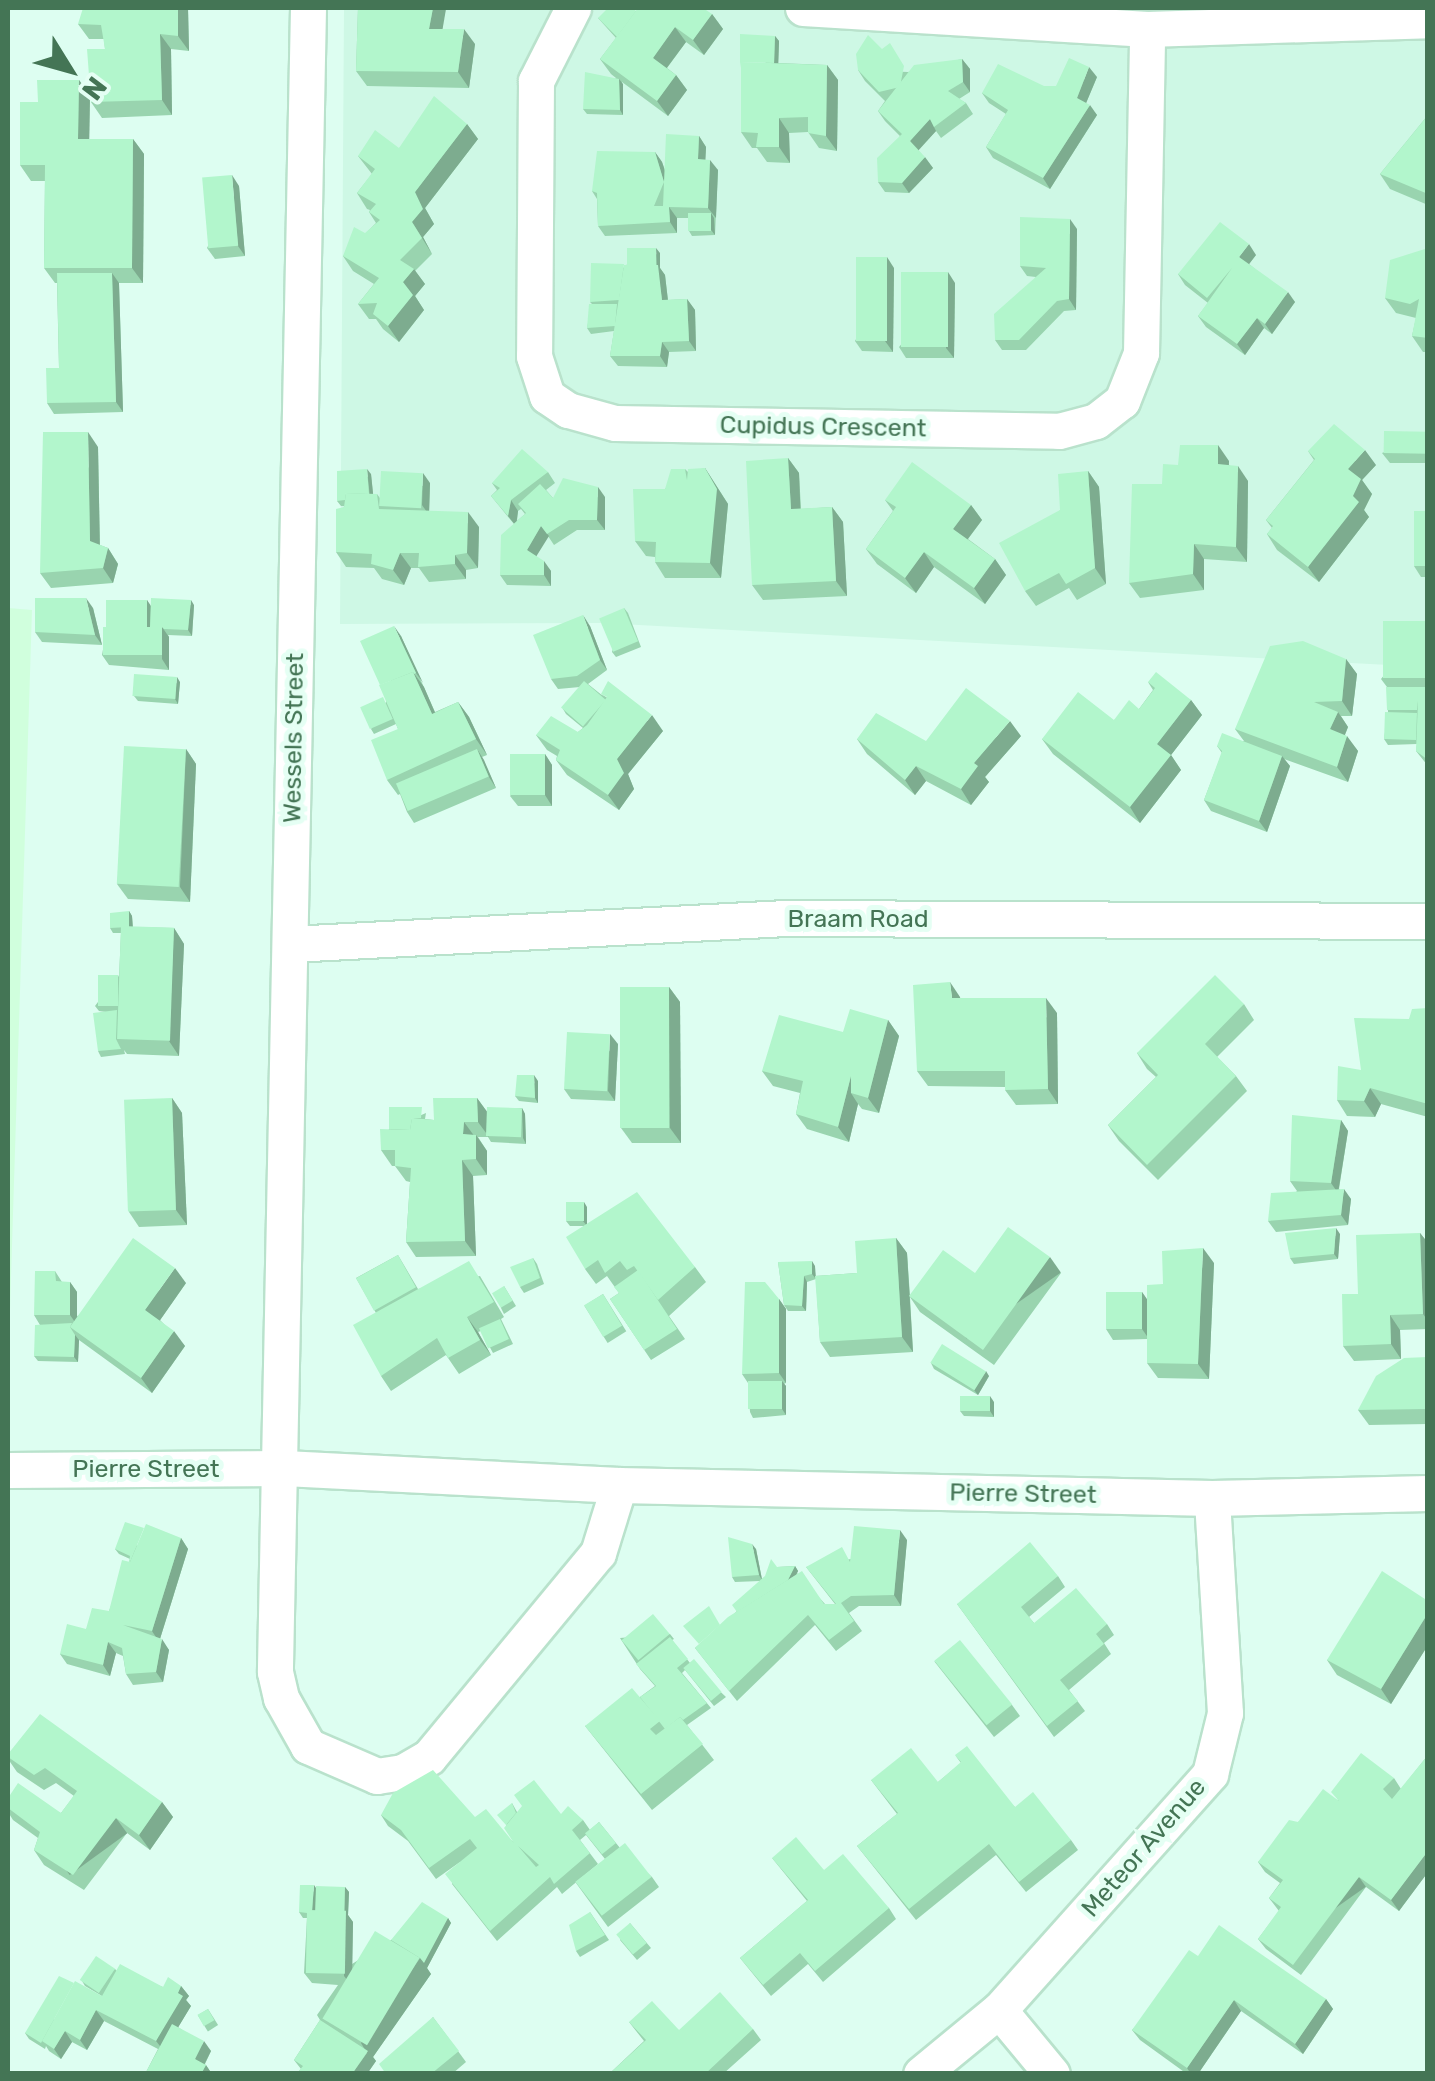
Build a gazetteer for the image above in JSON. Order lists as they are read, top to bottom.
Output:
{
  "streets": {
    "street": [
      "Cupidus Crescent",
      "Wessels Street",
      "Braam Road",
      "Pierre Street",
      "Meteor Avenue"
    ]
  },
  "crossings": [
    ["Wessels Street", "Braam Road"],
    ["Wessels Street", "Pierre Street"],
    ["Pierre Street", "Meteor Avenue"]
  ],
  "north": "bottom right"
}
